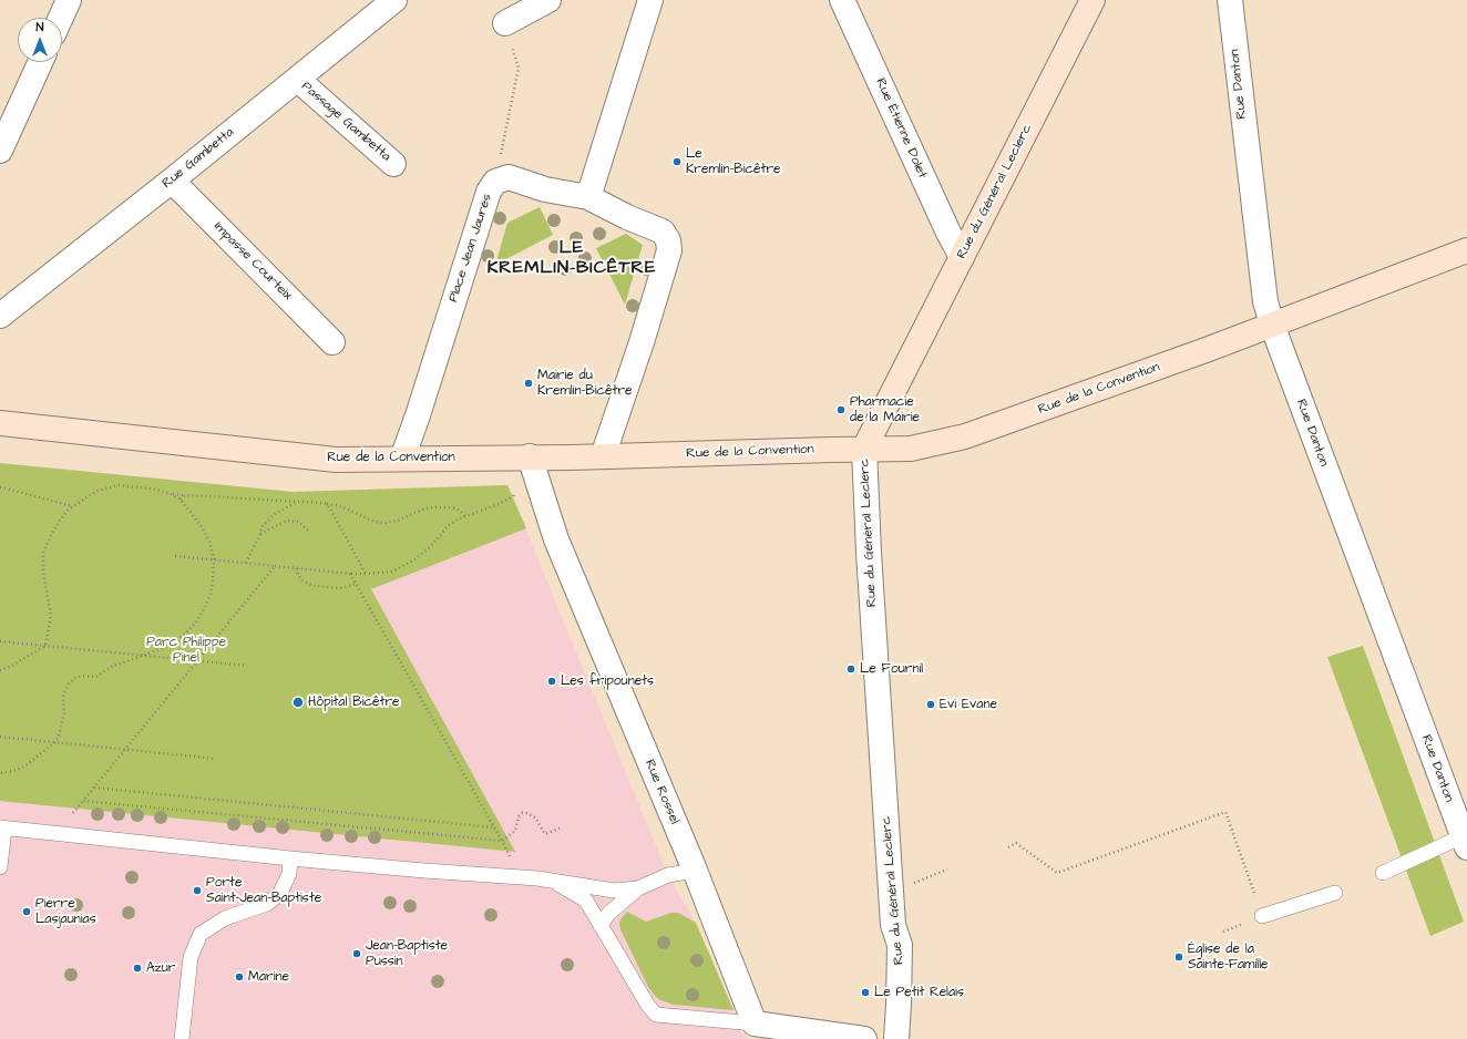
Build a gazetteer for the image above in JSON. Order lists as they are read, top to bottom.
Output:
{
  "streets": {
    "main road": ["Rue du Général Leclerc", "Rue de la Convention"],
    "street": [
      "Rue Danton",
      "Passage Gambetta",
      "Rue Étienne Dolet",
      "Rue Gambetta",
      "Place Jean Jaurès",
      "Impasse Courteix",
      "Rue Rossel"
    ]
  },
  "crossings": [
    ["Rue Danton", "Rue de la Convention"],
    ["Passage Gambetta", "Rue Gambetta"],
    ["Rue Étienne Dolet", "Rue du Général Leclerc"],
    ["Rue Gambetta", "Impasse Courteix"],
    ["Rue du Général Leclerc", "Rue de la Convention"],
    ["Place Jean Jaurès", "Rue de la Convention"],
    ["Rue de la Convention", "Rue Rossel"]
  ],
  "districts": ["LE KREMLIN-BICÊTRE"],
  "parks": ["Parc Philippe Pinel"],
  "places": [
    "Le Kremlin-Bicêtre",
    "Mairie du Kremlin-Bicêtre",
    "Pharmacie de la Mairie",
    "Le Fournil",
    "Les fripounets",
    "Hôpital Bicêtre",
    "Evi Evane",
    "Porte Saint-Jean-Baptiste",
    "Pierre Lasjaunias",
    "Jean-Baptiste Pussin",
    "Église de la Sainte-Famille",
    "Azur",
    "Marine",
    "Le Petit Relais"
  ],
  "north": "top"
}
